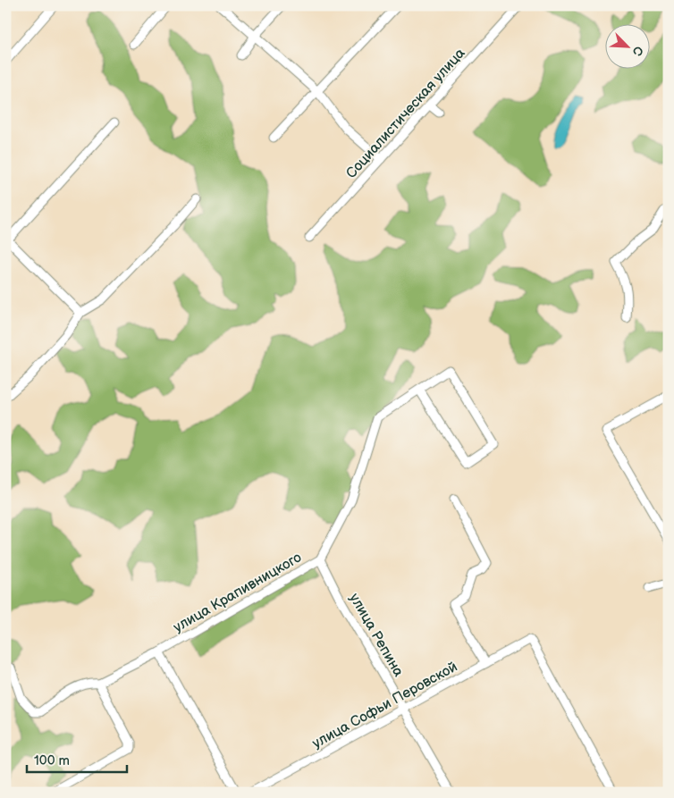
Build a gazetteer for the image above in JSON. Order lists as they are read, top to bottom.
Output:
{
  "streets": {
    "street": [
      "Социалистическая улица",
      "улица Крапивницкого",
      "улица Репина",
      "улица Софьи Перовской"
    ]
  },
  "crossings": [
    ["улица Крапивницкого", "улица Репина"],
    ["улица Репина", "улица Софьи Перовской"]
  ],
  "scale_bar": "100 m",
  "north": "bottom right"
}
